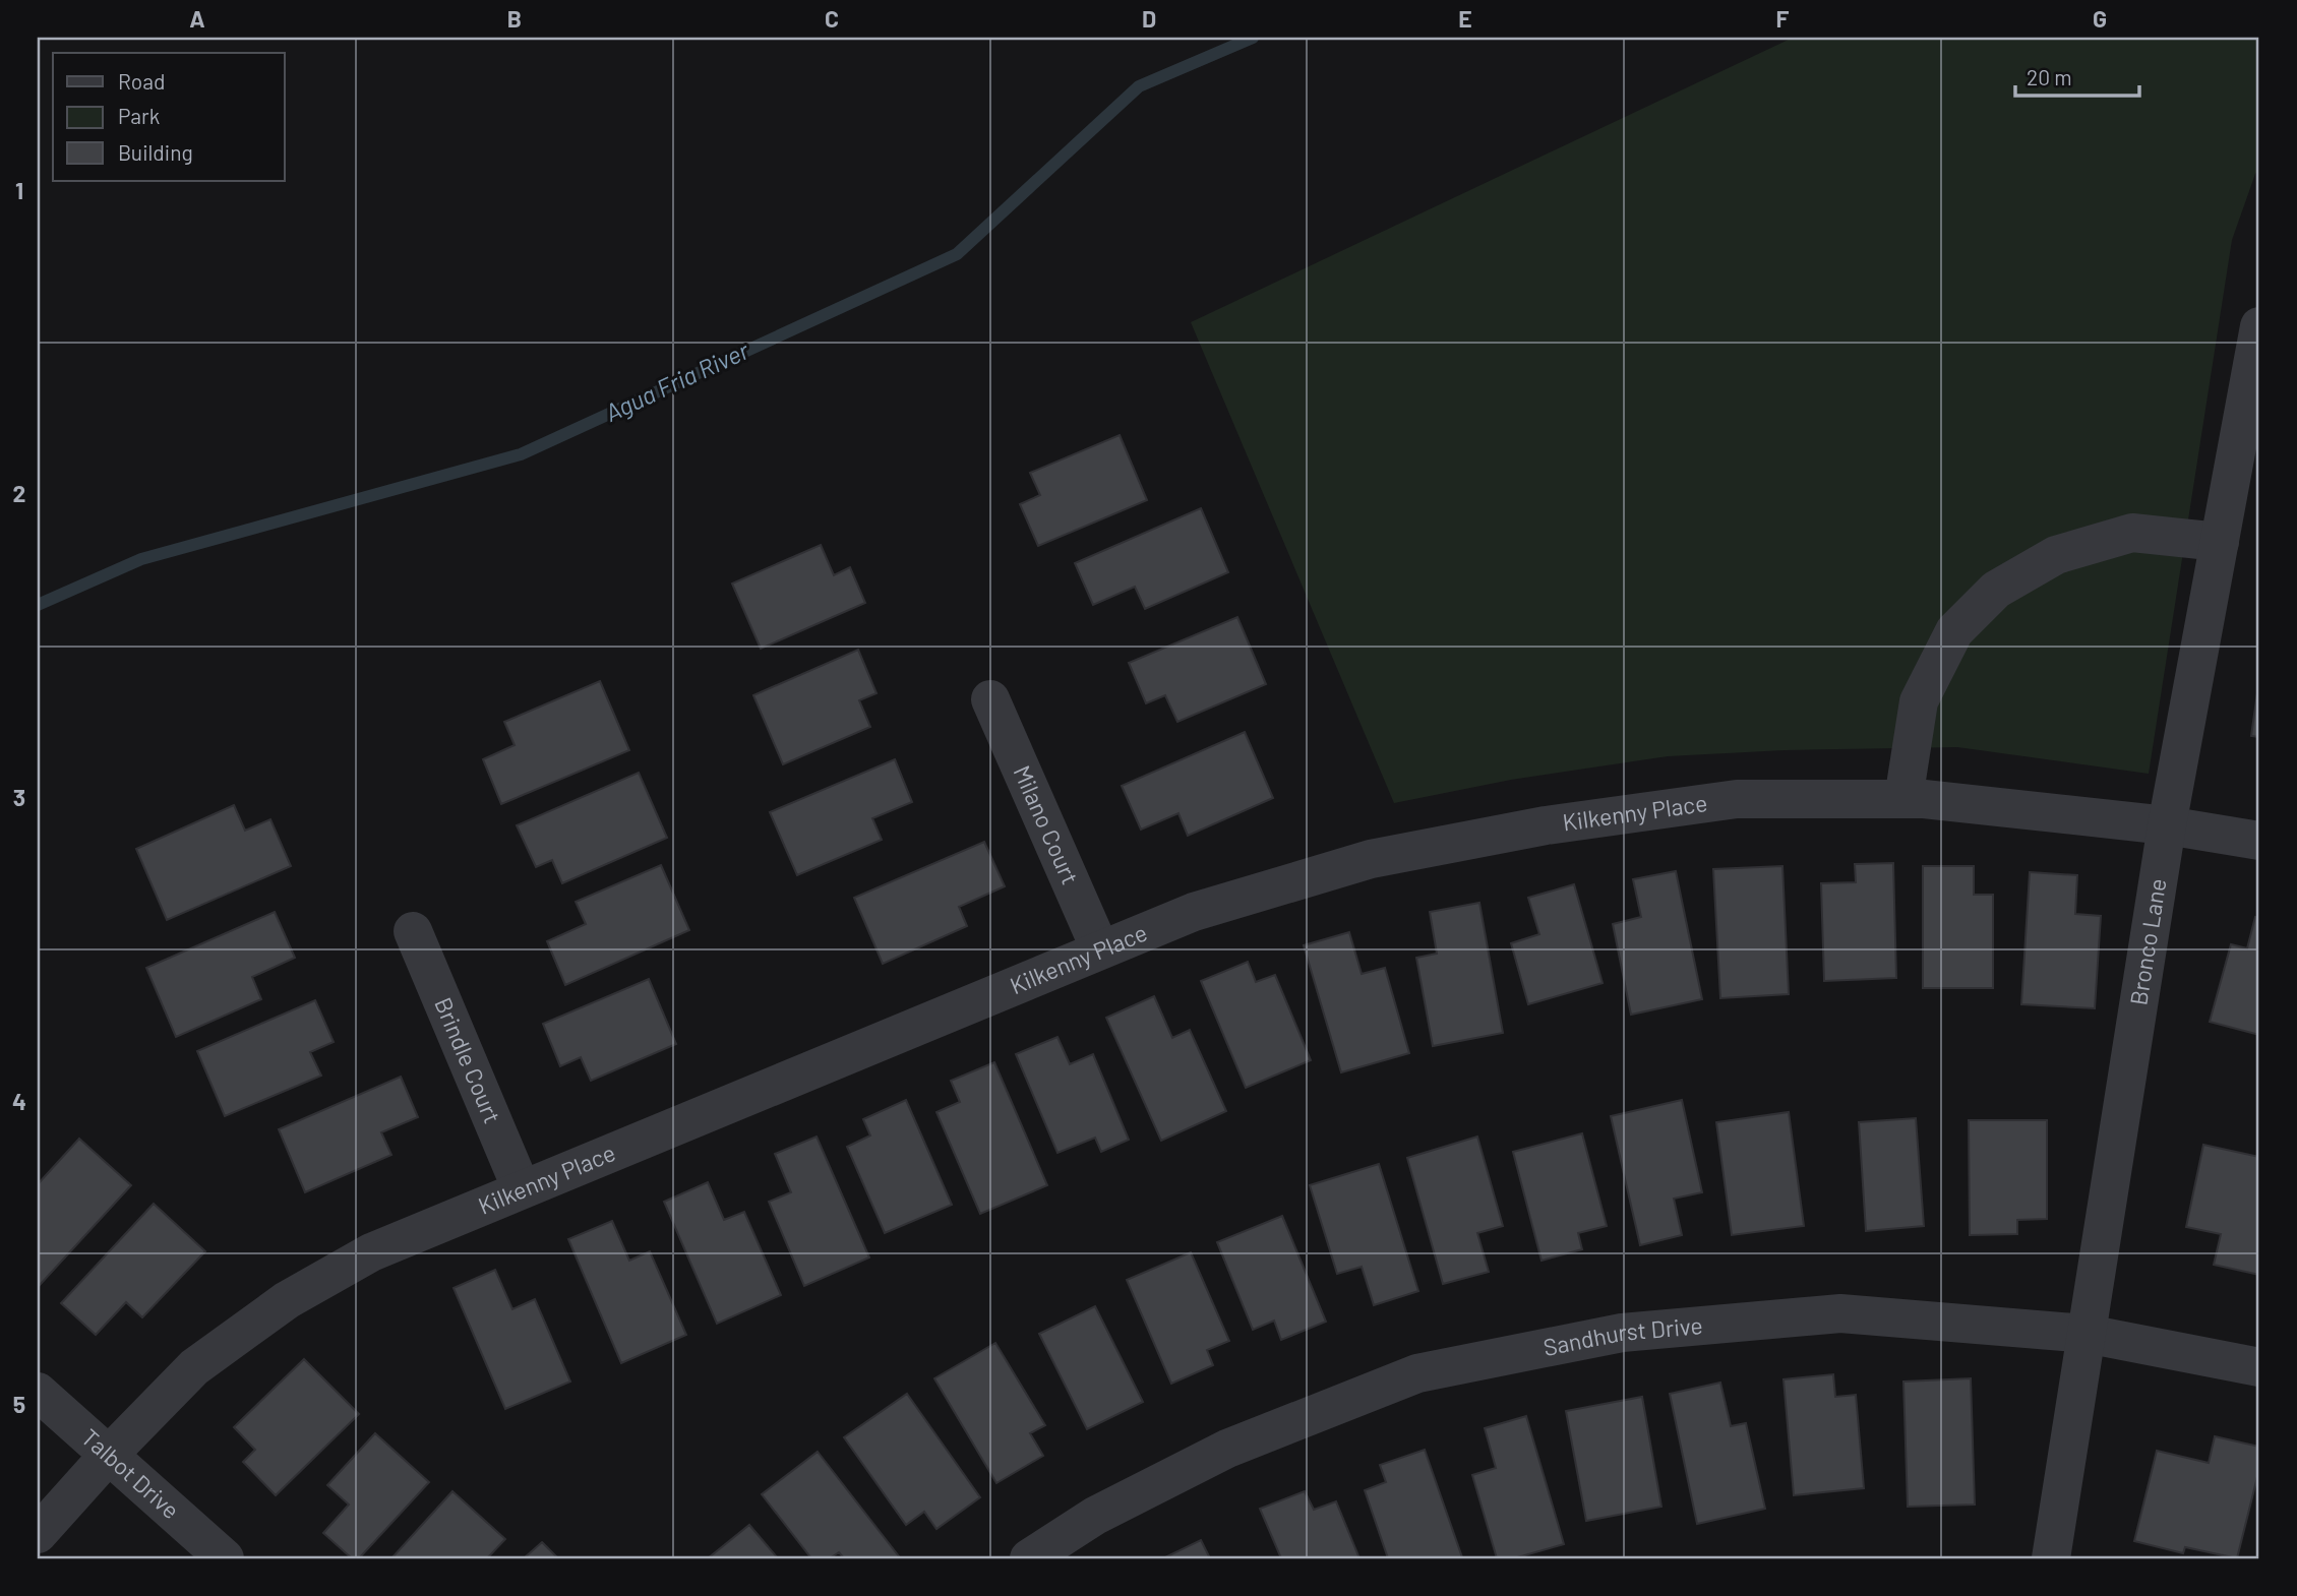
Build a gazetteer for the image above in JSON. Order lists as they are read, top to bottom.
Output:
{
  "streets": {
    "street": [
      "Kilkenny Place",
      "Milano Court",
      "Bronco Lane",
      "Brindle Court",
      "Sandhurst Drive",
      "Talbot Drive"
    ]
  },
  "crossings": [
    ["Kilkenny Place", "Milano Court"],
    ["Kilkenny Place", "Bronco Lane"],
    ["Kilkenny Place", "Brindle Court"],
    ["Kilkenny Place", "Talbot Drive"],
    ["Bronco Lane", "Sandhurst Drive"]
  ],
  "water": ["Agua Fria River"],
  "legend": ["Road", "Park", "Building"],
  "scale_bar": "20 m",
  "grid": {
    "columns": [
      "A",
      "B",
      "C",
      "D",
      "E",
      "F",
      "G"
    ],
    "rows": [
      "1",
      "2",
      "3",
      "4",
      "5"
    ]
  }
}
